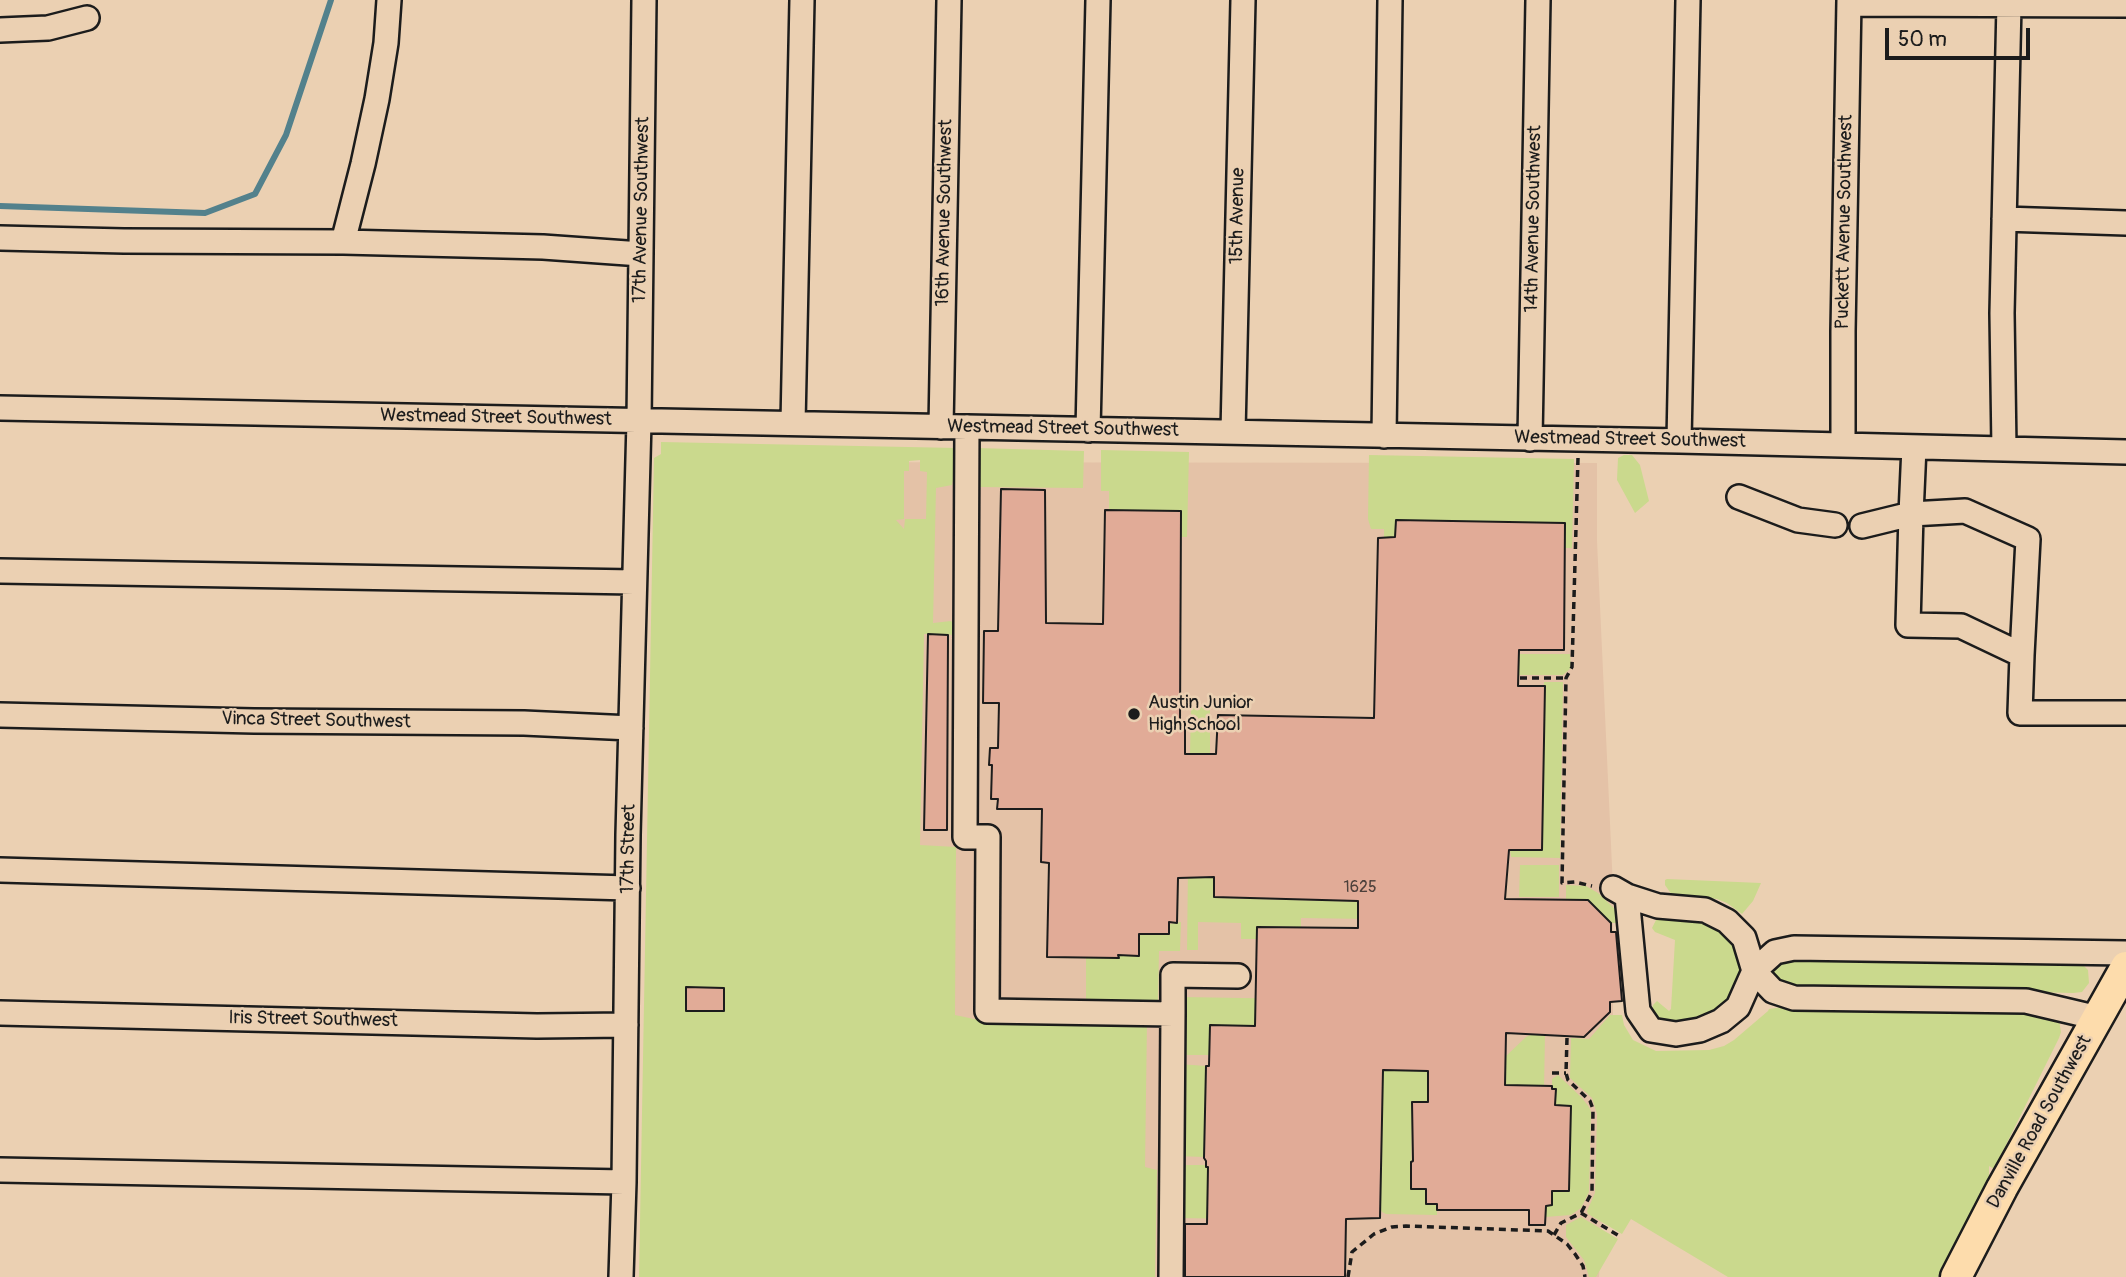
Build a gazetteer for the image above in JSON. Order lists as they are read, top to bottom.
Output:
{
  "streets": {
    "main road": ["Danville Road Southwest"],
    "street": [
      "17th Avenue Southwest",
      "16th Avenue Southwest",
      "15th Avenue",
      "14th Avenue Southwest",
      "Puckett Avenue Southwest",
      "Westmead Street Southwest",
      "Vinca Street Southwest",
      "17th Street",
      "Iris Street Southwest"
    ]
  },
  "crossings": [
    ["17th Avenue Southwest", "Westmead Street Southwest"],
    ["17th Avenue Southwest", "17th Street"],
    ["16th Avenue Southwest", "Westmead Street Southwest"],
    ["15th Avenue", "Westmead Street Southwest"],
    ["14th Avenue Southwest", "Westmead Street Southwest"],
    ["Puckett Avenue Southwest", "Westmead Street Southwest"],
    ["Westmead Street Southwest", "17th Street"],
    ["Vinca Street Southwest", "17th Street"],
    ["17th Street", "Iris Street Southwest"]
  ],
  "places": ["Austin Junior High School"],
  "house_numbers": ["1625"],
  "scale_bar": "50 m"
}
